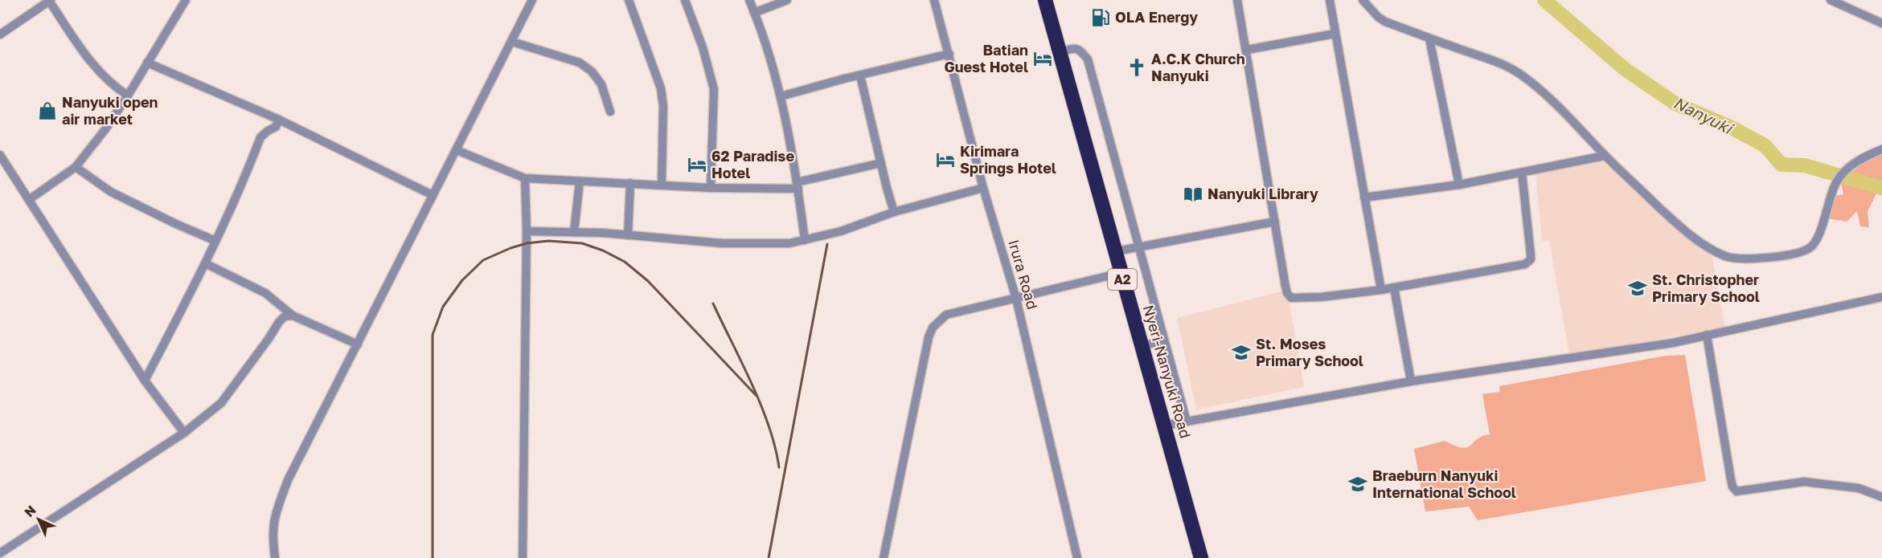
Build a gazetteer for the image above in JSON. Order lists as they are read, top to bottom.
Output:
{
  "streets": {
    "highway": ["A2", "Nyeri-Nanyuki Road"],
    "street": ["Irura Road"]
  },
  "water": ["Nanyuki"],
  "places": {
    "fuel station": ["OLA Energy"],
    "hotel": ["Batian Guest Hotel", "Kirimara Springs Hotel", "62 Paradise Hotel"],
    "church": ["A.C.K Church Nanyuki"],
    "shop": ["Nanyuki open air market"],
    "library": ["Nanyuki Library"],
    "school or university": ["St. Christopher Primary School", "St. Moses Primary School", "Braeburn Nanyuki International School"]
  },
  "north": "top left"
}
